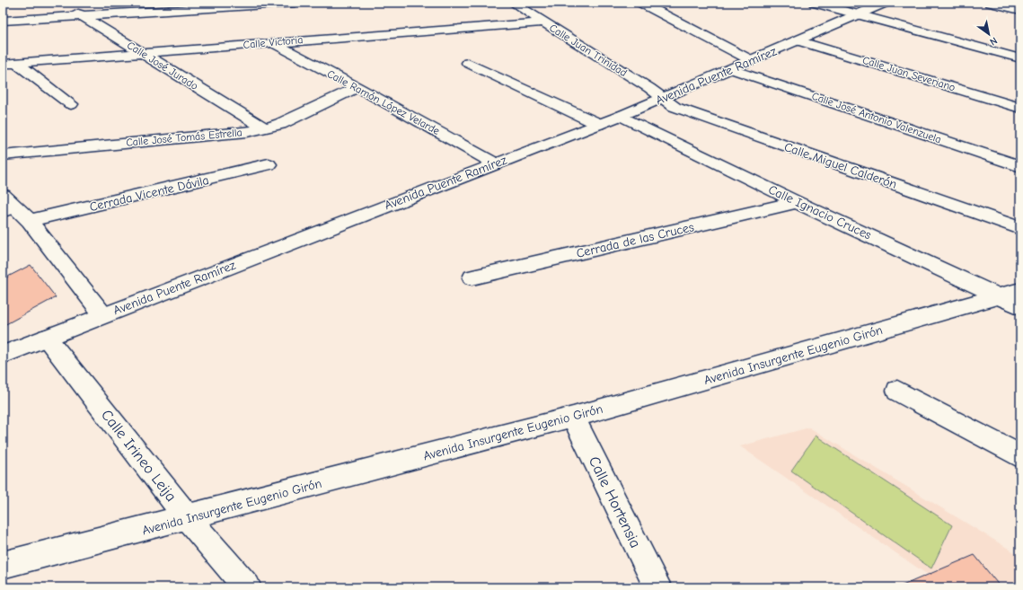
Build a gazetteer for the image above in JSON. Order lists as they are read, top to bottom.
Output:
{
  "streets": {
    "street": [
      "Calle Victoria",
      "Calle Juan Trinidad",
      "Calle José Jurado",
      "Calle Juan Severiano",
      "Avenida Puente Ramírez",
      "Calle Ramón López Velarde",
      "Calle José Antonio Valenzuela",
      "Calle José Tomás Estrella",
      "Calle Miguel Calderón",
      "Cerrada Vicente Dávila",
      "Calle Ignacio Cruces",
      "Cerrada de las Cruces",
      "Avenida Insurgente Eugenio Girón",
      "Calle Irineo Leija",
      "Calle Hortensia"
    ]
  },
  "crossings": [
    ["Calle Victoria", "Calle Juan Trinidad"],
    ["Calle Victoria", "Calle José Jurado"],
    ["Calle Victoria", "Calle Ramón López Velarde"],
    ["Calle Juan Trinidad", "Avenida Puente Ramírez"],
    ["Calle Juan Trinidad", "Calle Miguel Calderón"],
    ["Calle José Jurado", "Calle José Tomás Estrella"],
    ["Calle Juan Severiano", "Avenida Puente Ramírez"],
    ["Avenida Puente Ramírez", "Calle Ramón López Velarde"],
    ["Avenida Puente Ramírez", "Calle José Antonio Valenzuela"],
    ["Avenida Puente Ramírez", "Calle Miguel Calderón"],
    ["Avenida Puente Ramírez", "Calle Ignacio Cruces"],
    ["Avenida Puente Ramírez", "Calle Irineo Leija"],
    ["Calle Ramón López Velarde", "Calle José Tomás Estrella"],
    ["Calle Ignacio Cruces", "Cerrada de las Cruces"],
    ["Calle Ignacio Cruces", "Avenida Insurgente Eugenio Girón"],
    ["Avenida Insurgente Eugenio Girón", "Calle Irineo Leija"],
    ["Avenida Insurgente Eugenio Girón", "Calle Hortensia"]
  ],
  "north": "bottom right"
}
